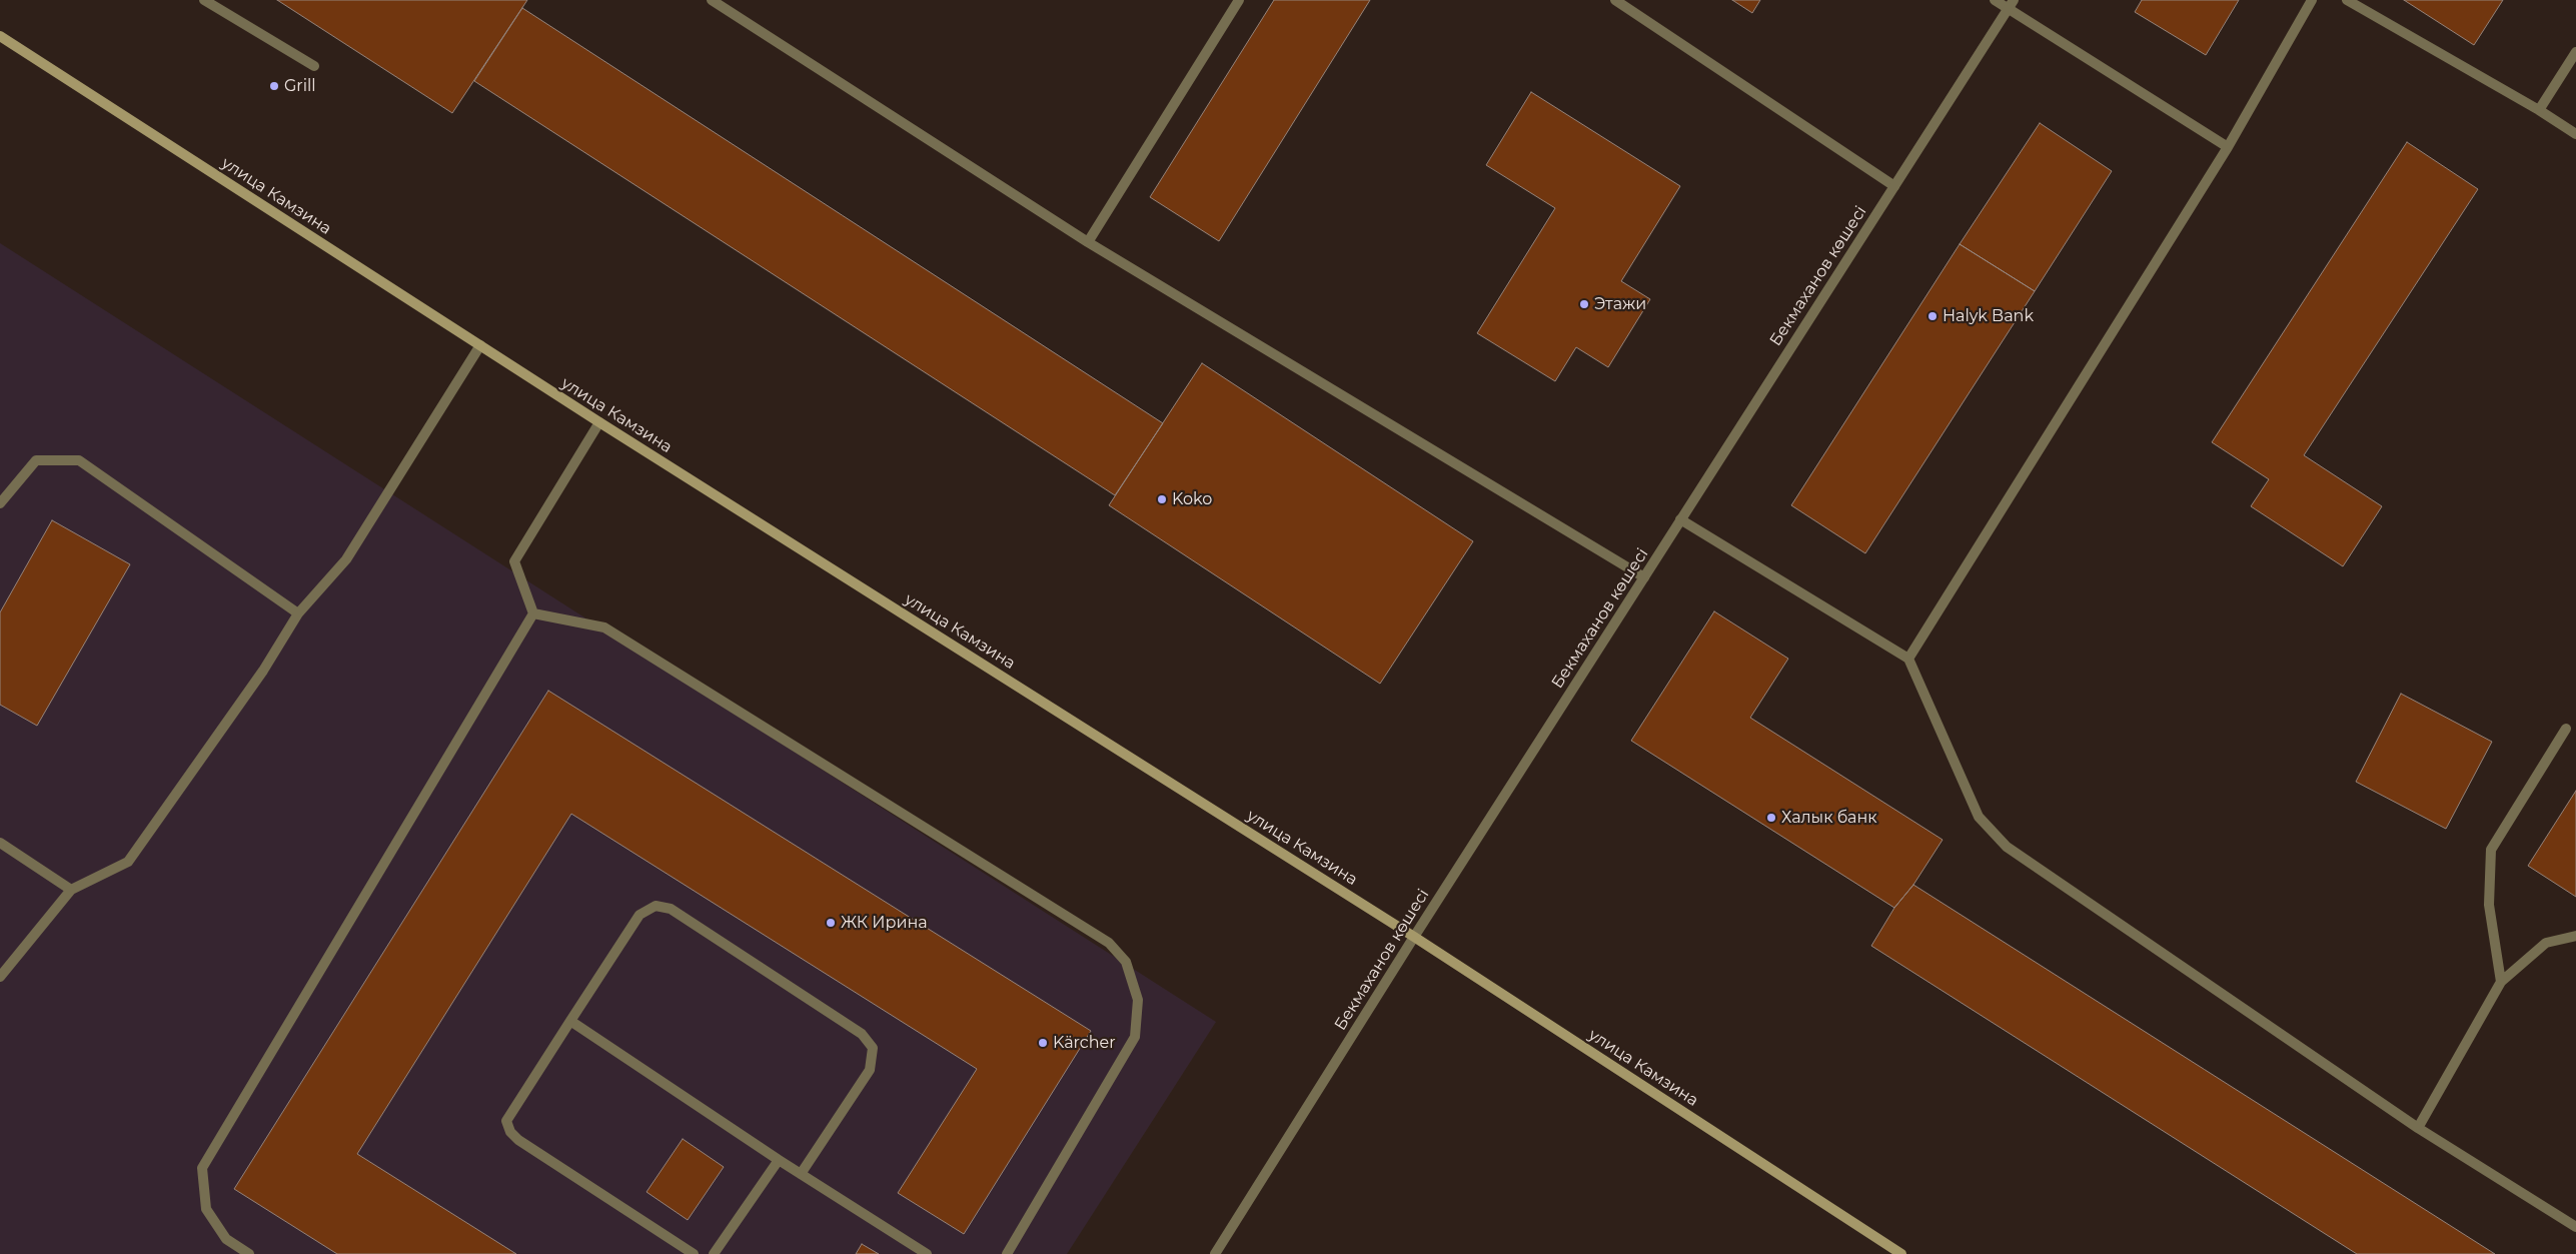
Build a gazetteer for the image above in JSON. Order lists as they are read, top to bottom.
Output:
{
  "streets": {
    "main road": ["улица Камзина"],
    "street": ["Бекмаханов көшесі"]
  },
  "crossings": [
    ["улица Камзина", "Бекмаханов көшесі"]
  ],
  "places": [
    "Grill",
    "Этажи",
    "Halyk Bank",
    "Koko",
    "Халык банк",
    "ЖК Ирина",
    "Kärcher"
  ]
}
